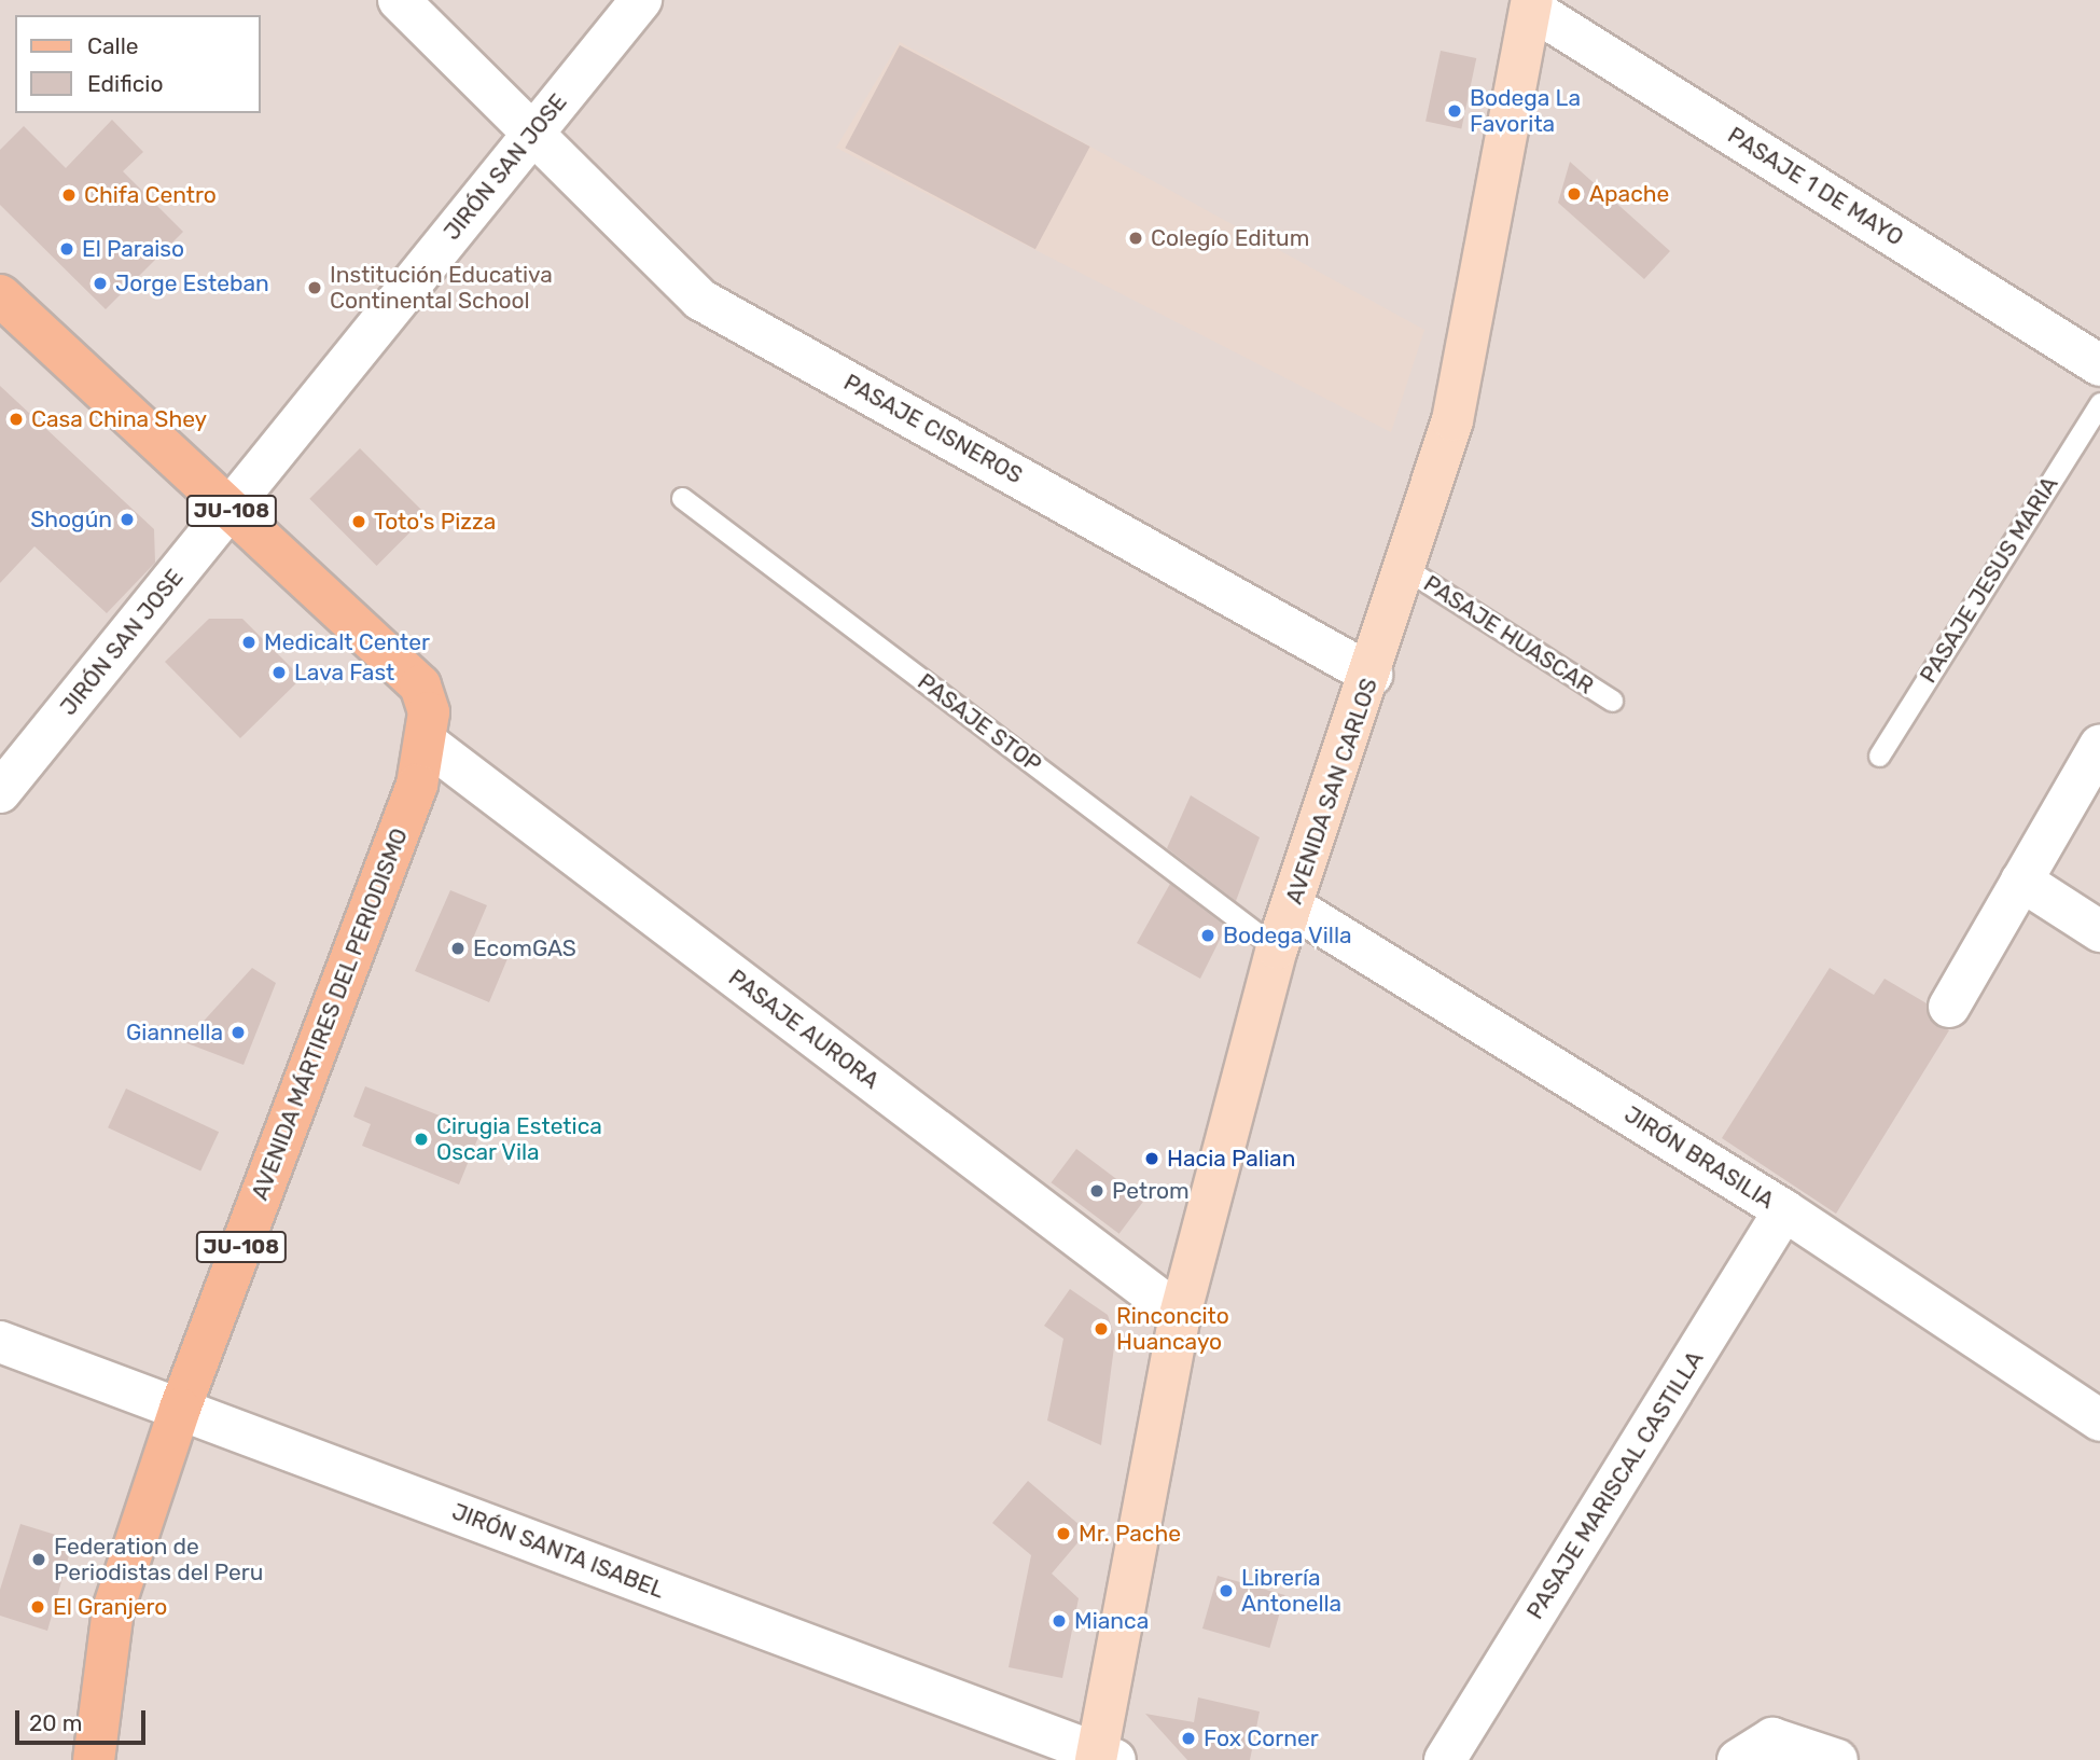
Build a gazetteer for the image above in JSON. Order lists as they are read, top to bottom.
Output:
{
  "streets": {
    "main road": ["JU-108", "AVENIDA SAN CARLOS", "AVENIDA MÁRTIRES DEL PERIODISMO"],
    "street": [
      "JIRÓN SAN JOSE",
      "PASAJE 1 DE MAYO",
      "PASAJE CISNEROS",
      "PASAJE AURORA",
      "JIRÓN BRASILIA",
      "PASAJE MARISCAL CASTILLA",
      "JIRÓN SANTA ISABEL"
    ],
    "lane": ["PASAJE JESUS MARIA", "PASAJE HUASCAR", "PASAJE STOP"]
  },
  "crossings": [
    ["JIRÓN SAN JOSE", "PASAJE CISNEROS"],
    ["JIRÓN SAN JOSE", "JU-108"],
    ["PASAJE 1 DE MAYO", "AVENIDA SAN CARLOS"],
    ["PASAJE CISNEROS", "AVENIDA SAN CARLOS"],
    ["JU-108", "AVENIDA MÁRTIRES DEL PERIODISMO"],
    ["JU-108", "PASAJE AURORA"],
    ["PASAJE HUASCAR", "AVENIDA SAN CARLOS"],
    ["PASAJE STOP", "AVENIDA SAN CARLOS"],
    ["AVENIDA SAN CARLOS", "PASAJE AURORA"],
    ["AVENIDA SAN CARLOS", "JIRÓN BRASILIA"],
    ["AVENIDA SAN CARLOS", "JIRÓN SANTA ISABEL"],
    ["AVENIDA MÁRTIRES DEL PERIODISMO", "PASAJE AURORA"],
    ["AVENIDA MÁRTIRES DEL PERIODISMO", "JIRÓN SANTA ISABEL"],
    ["JIRÓN BRASILIA", "PASAJE MARISCAL CASTILLA"]
  ],
  "places": [
    "Bodega La Favorita",
    "Apache",
    "Chifa Centro",
    "Colegío Editum",
    "El Paraiso",
    "Jorge Esteban",
    "Institución Educativa Continental School",
    "Casa China Shey",
    "Shogún",
    "Toto's Pizza",
    "Medicalt Center",
    "Lava Fast",
    "Bodega Villa",
    "EcomGAS",
    "Giannella",
    "Cirugia Estetica Oscar Vila",
    "Hacia Palian",
    "Petrom",
    "Rinconcito Huancayo",
    "Mr. Pache",
    "Federation de Periodistas del Peru",
    "Librería Antonella",
    "El Granjero",
    "Mianca",
    "Fox Corner"
  ],
  "legend": ["Calle", "Edificio"],
  "scale_bar": "20 m"
}
